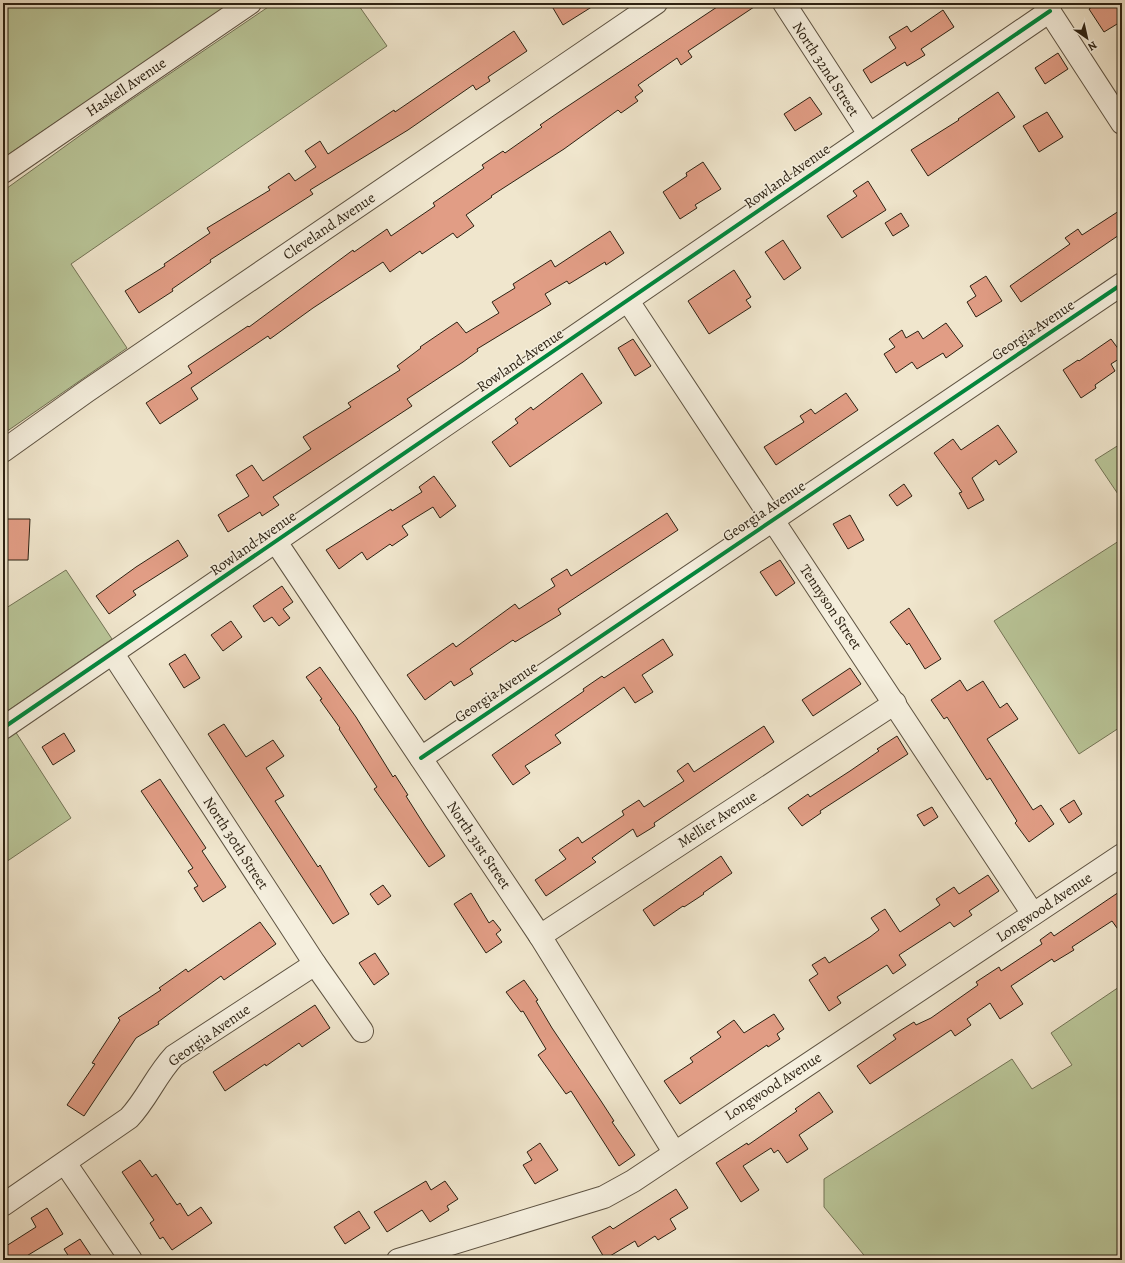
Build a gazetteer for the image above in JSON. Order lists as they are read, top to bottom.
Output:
{
  "streets": {
    "street": [
      "North 32nd Street",
      "Haskell Avenue",
      "Rowland Avenue",
      "Cleveland Avenue",
      "Georgia Avenue",
      "Tennyson Street",
      "Mellier Avenue",
      "North 30th Street",
      "North 31st Street",
      "Longwood Avenue"
    ]
  },
  "crossings": [
    ["North 32nd Street", "Rowland Avenue"],
    ["Rowland Avenue", "Tennyson Street"],
    ["Rowland Avenue", "North 30th Street"],
    ["Rowland Avenue", "North 31st Street"],
    ["Georgia Avenue", "Tennyson Street"],
    ["Georgia Avenue", "North 30th Street"],
    ["Georgia Avenue", "North 31st Street"],
    ["Tennyson Street", "Mellier Avenue"],
    ["Tennyson Street", "Longwood Avenue"],
    ["Mellier Avenue", "North 31st Street"],
    ["North 31st Street", "Longwood Avenue"]
  ],
  "north": "bottom right"
}
